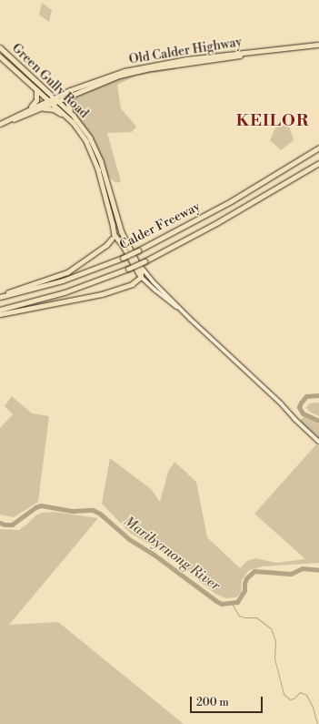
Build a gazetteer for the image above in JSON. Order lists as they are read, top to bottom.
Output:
{
  "streets": {
    "highway": ["Calder Freeway"],
    "main road": ["Old Calder Highway", "Green Gully Road"]
  },
  "crossings": [
    ["Old Calder Highway", "Green Gully Road"]
  ],
  "districts": ["KEILOR"],
  "water": ["Maribyrnong River"],
  "scale_bar": "200 m"
}
